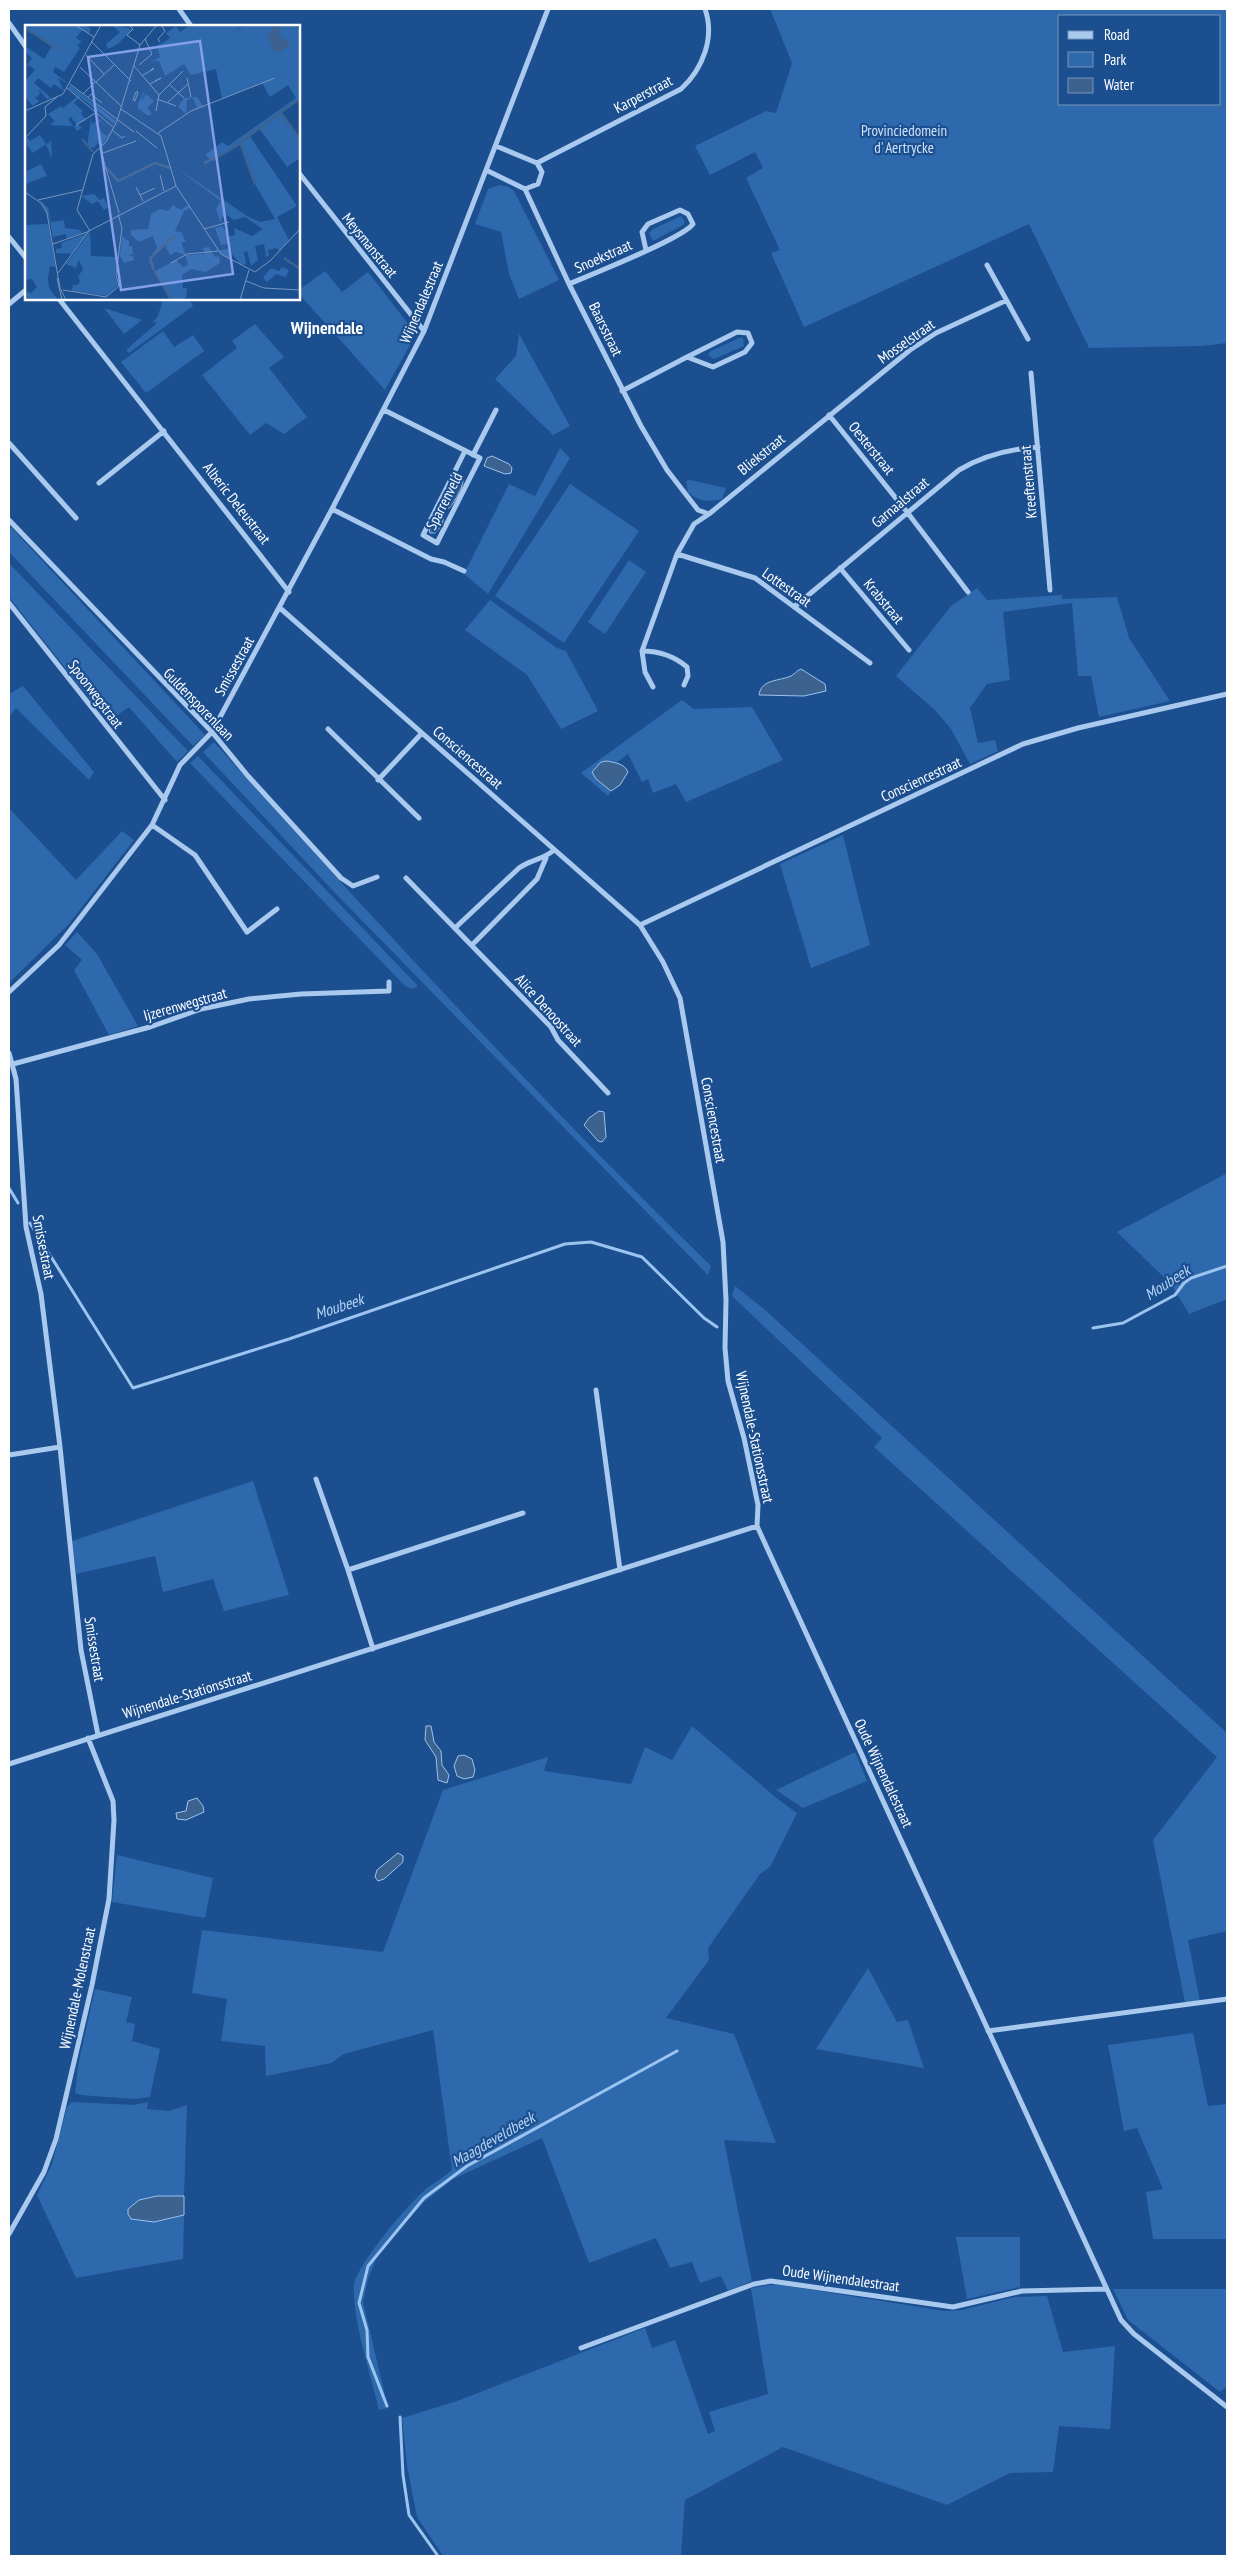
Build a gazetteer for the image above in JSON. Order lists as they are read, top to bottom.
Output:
{
  "streets": {
    "street": [
      "Karperstraat",
      "Meysmanstraat",
      "Snoekstraat",
      "Wijnendalestraat",
      "Baarsstraat",
      "Mosselstraat",
      "Oesterstraat",
      "Bliekstraat",
      "Kreeftenstraat",
      "Sparrenveld",
      "Garnaalstraat",
      "Alberic Deleustraat",
      "Lottestraat",
      "Krabstraat",
      "Smissestraat",
      "Spoorwegstraat",
      "Guldensporenlaan",
      "Consciencestraat",
      "Ijzerenwegstraat",
      "Alice Denoostraat",
      "Wijnendale-Stationsstraat",
      "Oude Wijnendalestraat",
      "Wijnendale-Molenstraat"
    ]
  },
  "crossings": [
    ["Meysmanstraat", "Wijnendalestraat"],
    ["Snoekstraat", "Baarsstraat"],
    ["Wijnendalestraat", "Alberic Deleustraat"],
    ["Wijnendalestraat", "Smissestraat"],
    ["Baarsstraat", "Bliekstraat"],
    ["Mosselstraat", "Oesterstraat"],
    ["Mosselstraat", "Bliekstraat"],
    ["Oesterstraat", "Bliekstraat"],
    ["Oesterstraat", "Garnaalstraat"],
    ["Bliekstraat", "Lottestraat"],
    ["Kreeftenstraat", "Garnaalstraat"],
    ["Garnaalstraat", "Lottestraat"],
    ["Garnaalstraat", "Krabstraat"],
    ["Alberic Deleustraat", "Smissestraat"],
    ["Smissestraat", "Spoorwegstraat"],
    ["Smissestraat", "Guldensporenlaan"],
    ["Smissestraat", "Consciencestraat"],
    ["Smissestraat", "Ijzerenwegstraat"],
    ["Smissestraat", "Wijnendale-Stationsstraat"],
    ["Consciencestraat", "Wijnendale-Stationsstraat"],
    ["Wijnendale-Stationsstraat", "Oude Wijnendalestraat"],
    ["Wijnendale-Stationsstraat", "Wijnendale-Molenstraat"]
  ],
  "districts": ["Wijnendale"],
  "water": ["Moubeek", "Maagdeveldbeek"],
  "parks": ["Provinciedomein d' Aertrycke"],
  "legend": ["Road", "Park", "Water"]
}
